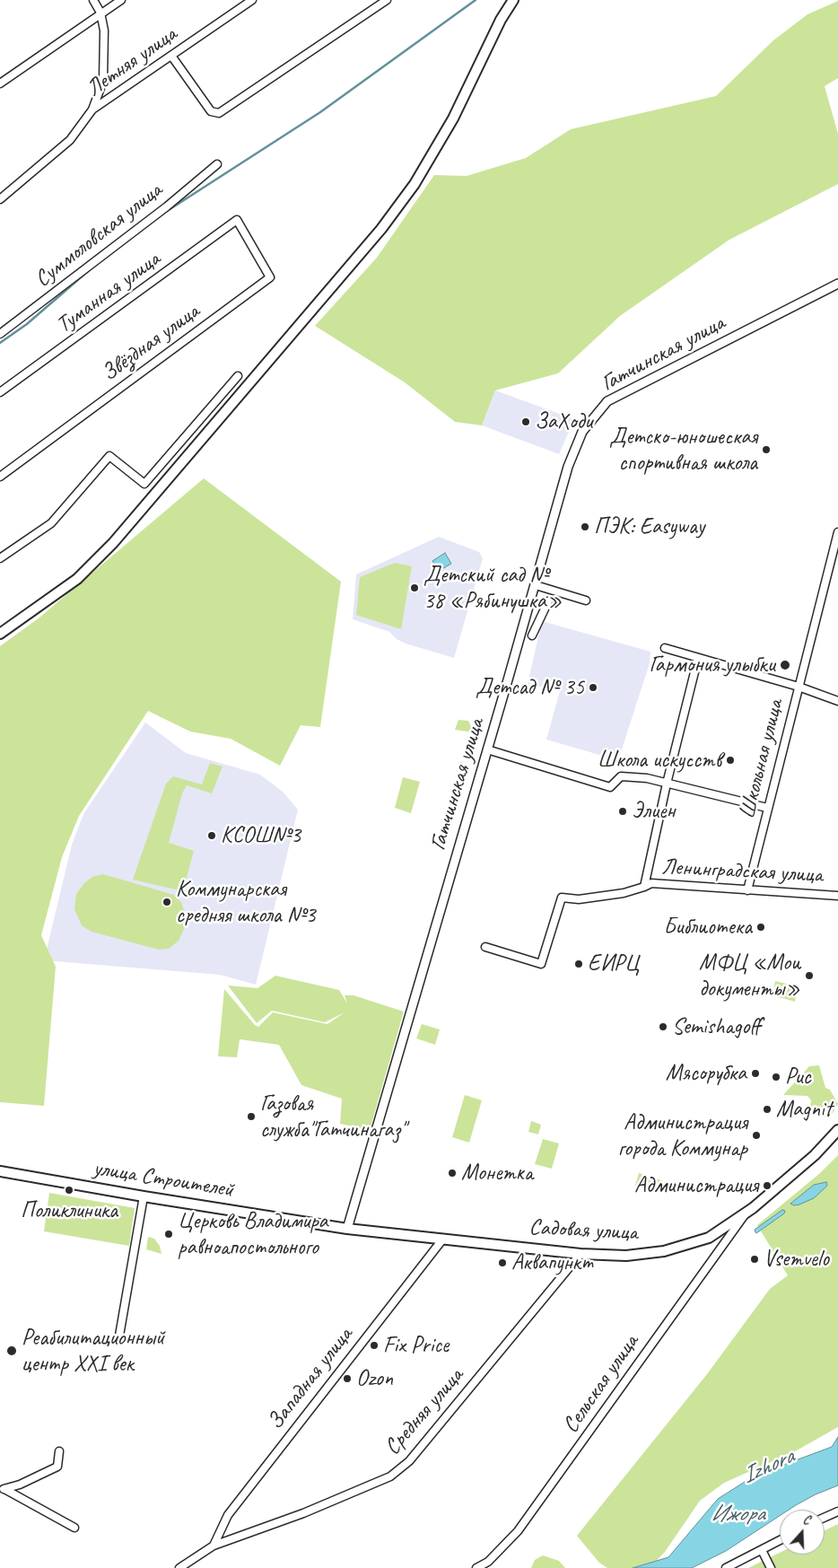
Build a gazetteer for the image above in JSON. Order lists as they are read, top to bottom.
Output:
{
  "streets": {
    "main road": ["улица Строителей", "Садовая улица"],
    "street": [
      "Летняя улица",
      "Суммоловская улица",
      "Туманная улица",
      "Звёздная улица",
      "Гатчинская улица",
      "Школьная улица",
      "Ленинградская улица",
      "Западная улица",
      "Сельская улица",
      "Средняя улица"
    ]
  },
  "crossings": [
    ["Туманная улица", "Звёздная улица"],
    ["Гатчинская улица", "улица Строителей"],
    ["Гатчинская улица", "Садовая улица"],
    ["Школьная улица", "Ленинградская улица"],
    ["улица Строителей", "Садовая улица"],
    ["Садовая улица", "Западная улица"],
    ["Садовая улица", "Сельская улица"],
    ["Садовая улица", "Средняя улица"],
    ["Западная улица", "Средняя улица"]
  ],
  "water": ["Izhora", "Ижора"],
  "places": [
    "ЗаХоди",
    "Детско-юношеская спортивная школа",
    "ПЭК: Easyway",
    "Детский сад № 38 «Рябинушка»",
    "Гармония улыбки",
    "Детсад № 35",
    "Школа искусств",
    "Элиен",
    "КСОШ№3",
    "Коммунарская средняя школа №3",
    "Библиотека",
    "ЕИРЦ",
    "МФЦ «Мои документы»",
    "Semishagoff",
    "Мясорубка",
    "Рис",
    "Magnit",
    "Газовая служба\"Гатчинагаз\"",
    "Администрация города Коммунар",
    "Монетка",
    "Администрация",
    "Поликлиника",
    "Церковь Владимира равноапостольного",
    "Vsemvelo",
    "Аквапункт",
    "Fix Price",
    "Реабилитационный центр ХХI век",
    "Ozon"
  ],
  "north": "top"
}
